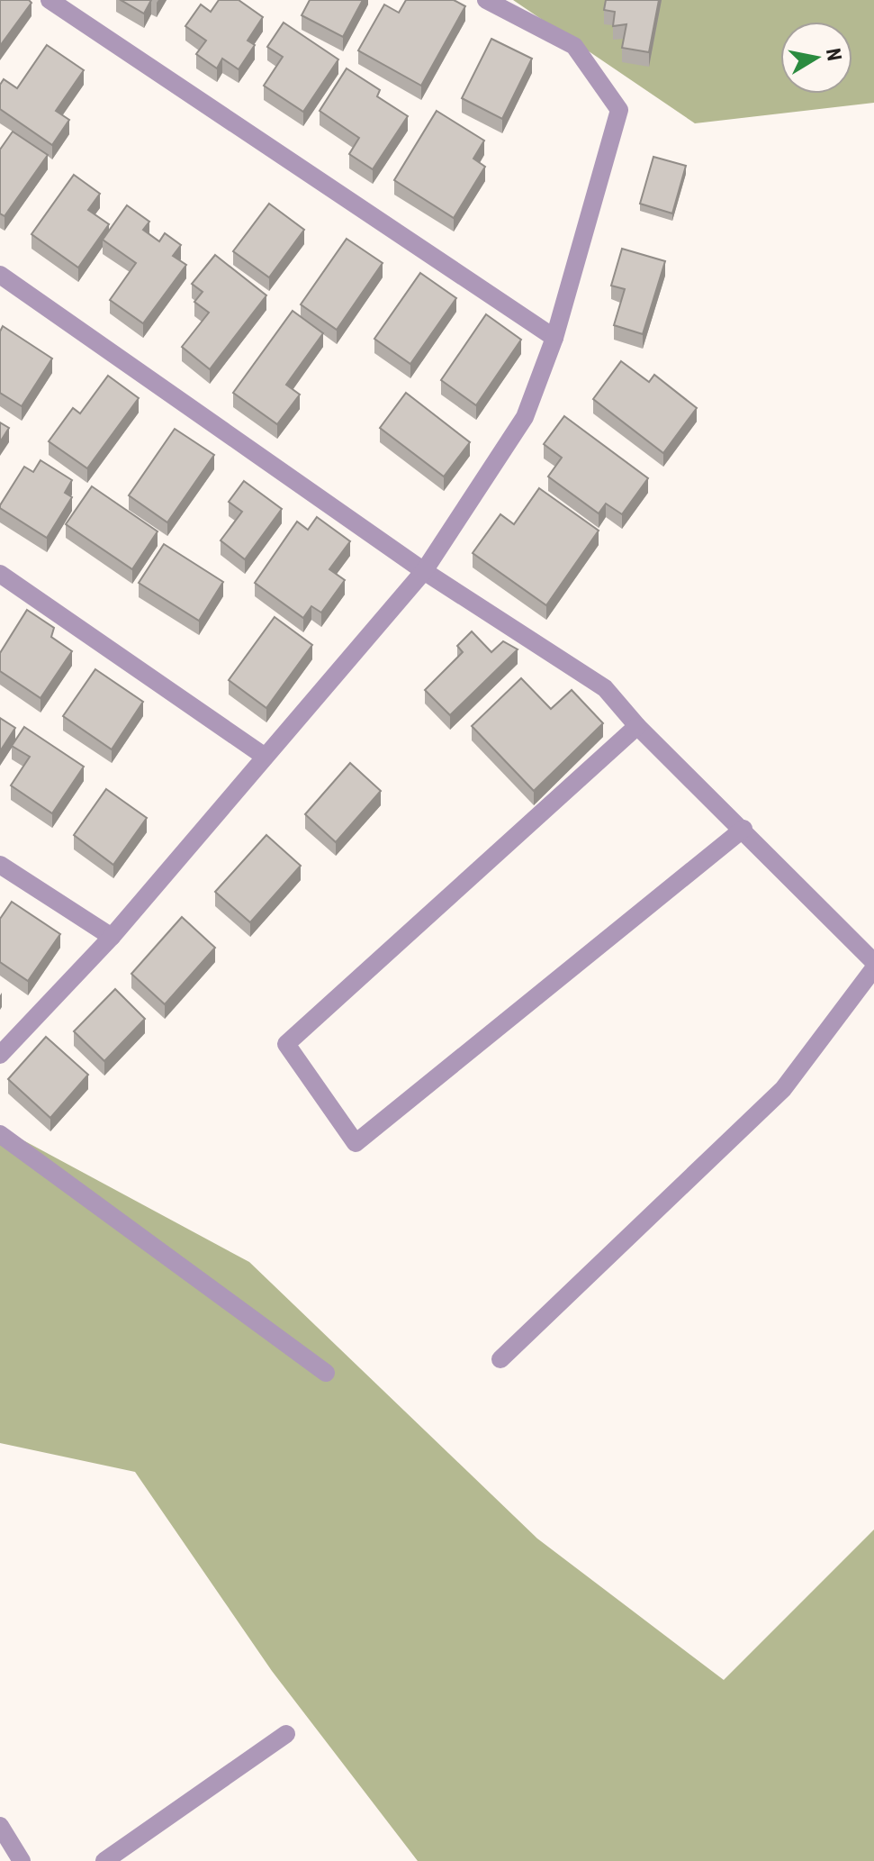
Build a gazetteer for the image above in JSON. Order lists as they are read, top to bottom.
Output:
{
  "north": "right"
}
